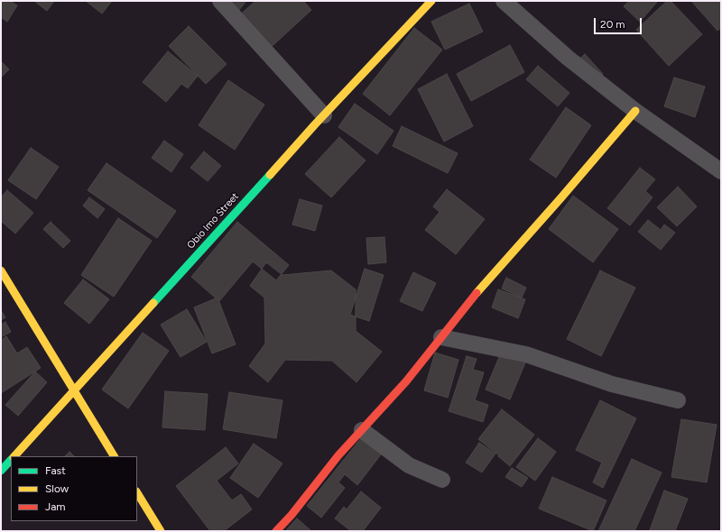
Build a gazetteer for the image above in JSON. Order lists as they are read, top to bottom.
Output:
{
  "streets": {
    "street": ["Obio Imo Street"]
  },
  "legend": ["Fast", "Slow", "Jam"],
  "scale_bar": "20 m"
}
